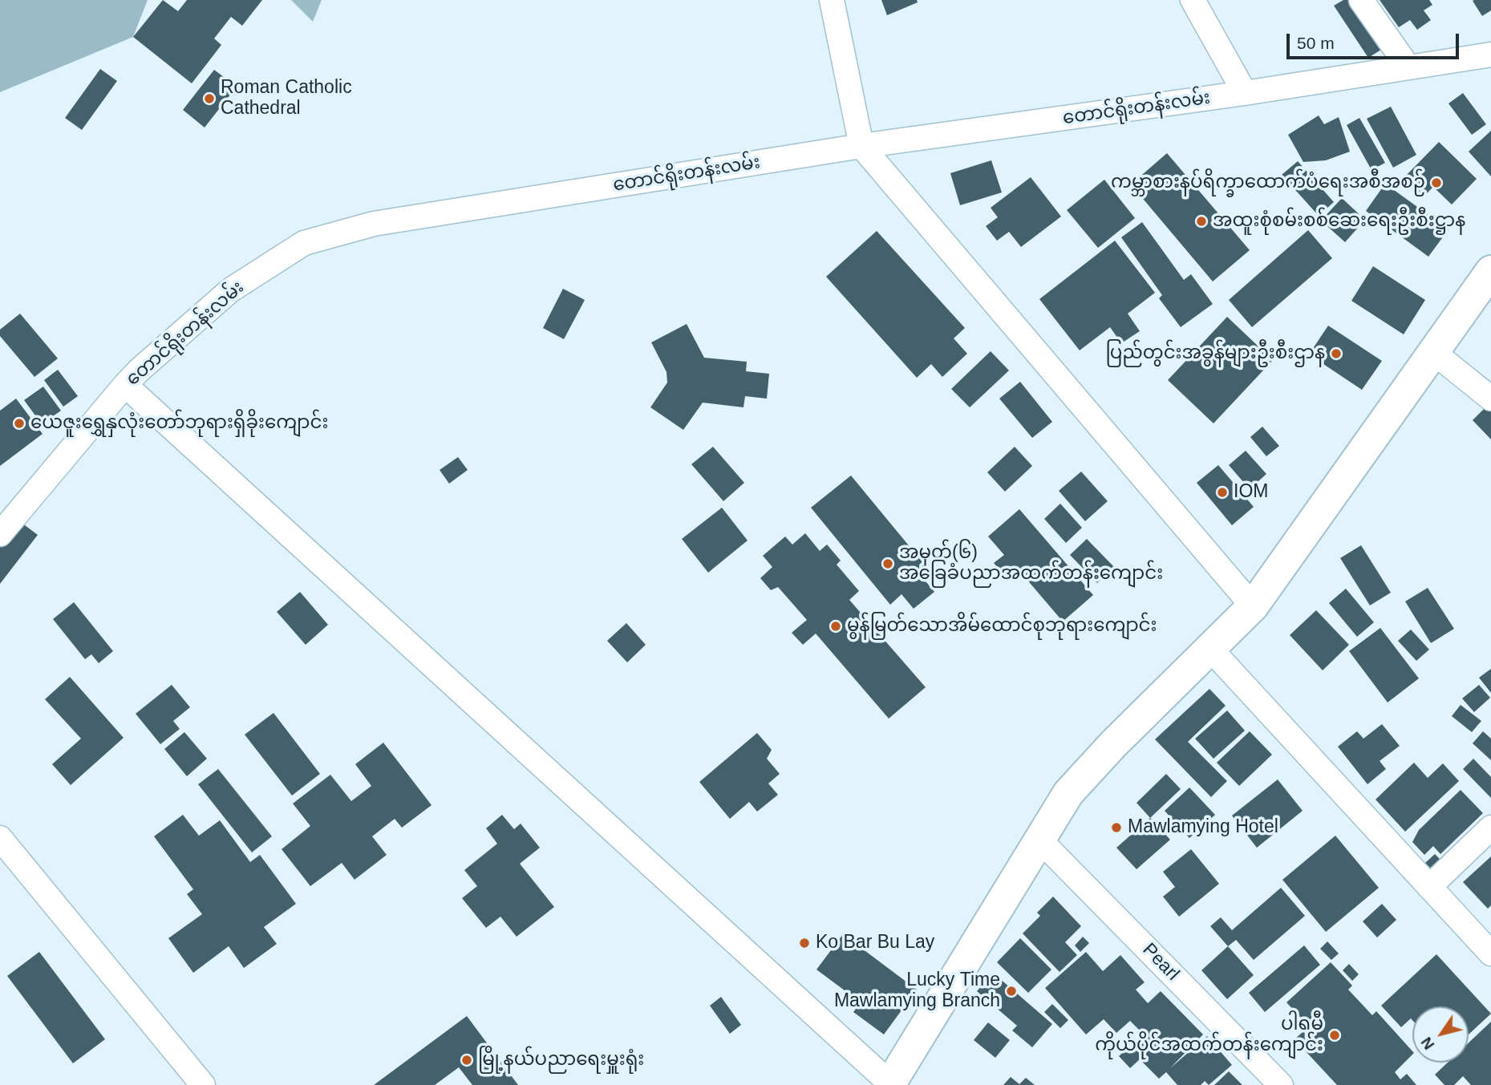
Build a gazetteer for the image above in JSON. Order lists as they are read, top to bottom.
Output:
{
  "streets": {
    "street": ["တောင်ရိုးတန်းလမ်း", "Pearl"]
  },
  "places": [
    "Roman Catholic Cathedral",
    "ကမ္ဘာစားနပ်ရိက္ခာထောက်ပံရေးအစီအစဉ်",
    "အထူးစုံစမ်းစစ်ဆေးရေးဦးစီးဋ္ဌာန",
    "ပြည်တွင်းအခွန်များဦးစီးဌာန",
    "ယေဇူးရွှေနှလုံးတော်ဘုရားရှိခိုးကျောင်း",
    "IOM",
    "အမှတ်(၆) အခြေခံပညာအထက်တန်းကျောင်း",
    "မွန်မြတ်သောအိမ်ထောင်စုဘုရားကျောင်း",
    "Mawlamying Hotel",
    "Ko Bar Bu Lay",
    "Lucky Time Mawlamying Branch",
    "ပါရမီ ကိုယ်ပိုင်အထက်တန်းကျောင်း",
    "မြို့နယ်ပညာရေးမှူးရုံး"
  ],
  "scale_bar": "50 m",
  "north": "bottom left"
}
